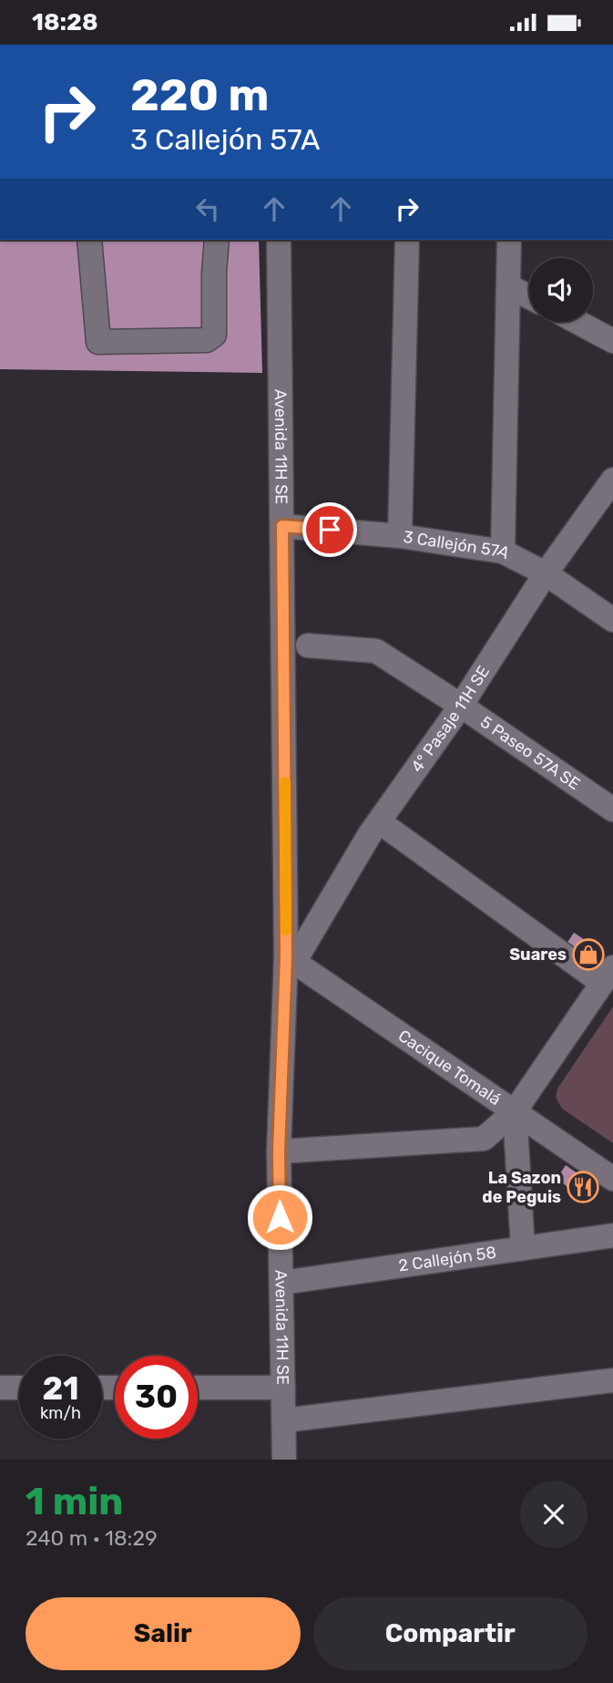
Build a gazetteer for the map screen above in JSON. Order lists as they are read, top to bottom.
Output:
{
  "streets": {
    "street": [
      "Avenida 11H SE",
      "3 Callejón 57A",
      "4° Pasaje 11H SE",
      "5 Paseo 57A SE",
      "Cacique Tomalá",
      "2 Callejón 58"
    ]
  },
  "crossings": [
    ["Avenida 11H SE", "3 Callejón 57A"],
    ["Avenida 11H SE", "4° Pasaje 11H SE"],
    ["Avenida 11H SE", "Cacique Tomalá"],
    ["Avenida 11H SE", "2 Callejón 58"],
    ["3 Callejón 57A", "4° Pasaje 11H SE"],
    ["4° Pasaje 11H SE", "5 Paseo 57A SE"],
    ["4° Pasaje 11H SE", "Cacique Tomalá"]
  ],
  "places": {
    "shop": ["Suares"],
    "restaurant": ["La Sazon de Peguis"]
  },
  "page": {
    "status": "18:28",
    "turn": ["220 m", "3 Callejón 57A"],
    "speed": "21 km/h",
    "limit": "30",
    "heading": ["1 min", "240 m · 18:29"],
    "buttons": ["Salir", "Compartir"]
  }
}
